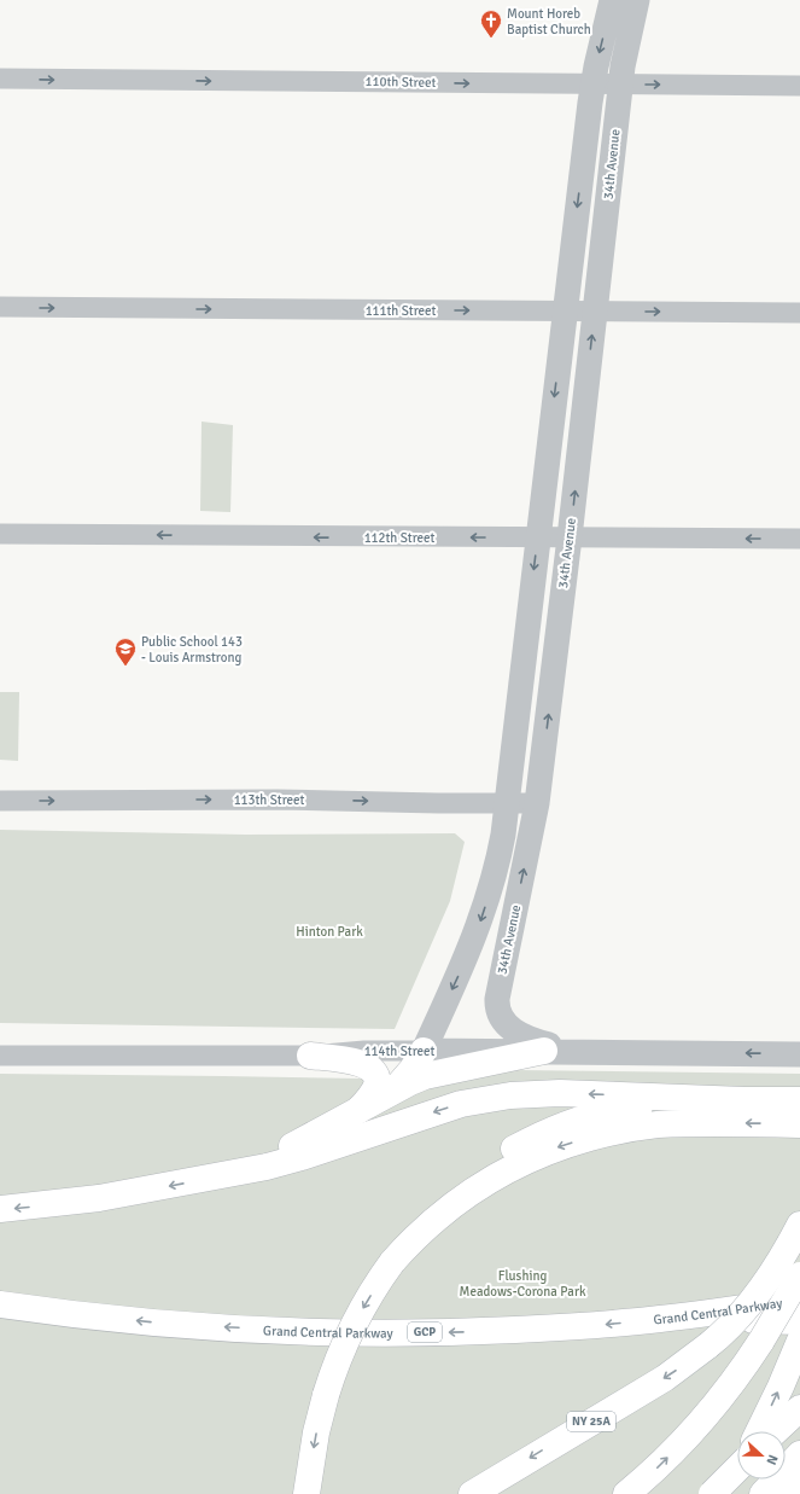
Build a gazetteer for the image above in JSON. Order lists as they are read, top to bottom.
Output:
{
  "streets": {
    "main road": ["Grand Central Parkway", "GCP", "NY 25A"],
    "street": [
      "110th Street",
      "34th Avenue",
      "111th Street",
      "112th Street",
      "113th Street",
      "114th Street"
    ]
  },
  "crossings": [
    ["110th Street", "34th Avenue"],
    ["34th Avenue", "111th Street"],
    ["34th Avenue", "112th Street"],
    ["34th Avenue", "113th Street"],
    ["34th Avenue", "114th Street"]
  ],
  "one_way": [
    "110th Street",
    "111th Street",
    "112th Street",
    "113th Street"
  ],
  "parks": ["Hinton Park", "Flushing Meadows-Corona Park"],
  "places": {
    "church": ["Mount Horeb Baptist Church"],
    "school or university": ["Public School 143 - Louis Armstrong"]
  },
  "north": "right"
}
